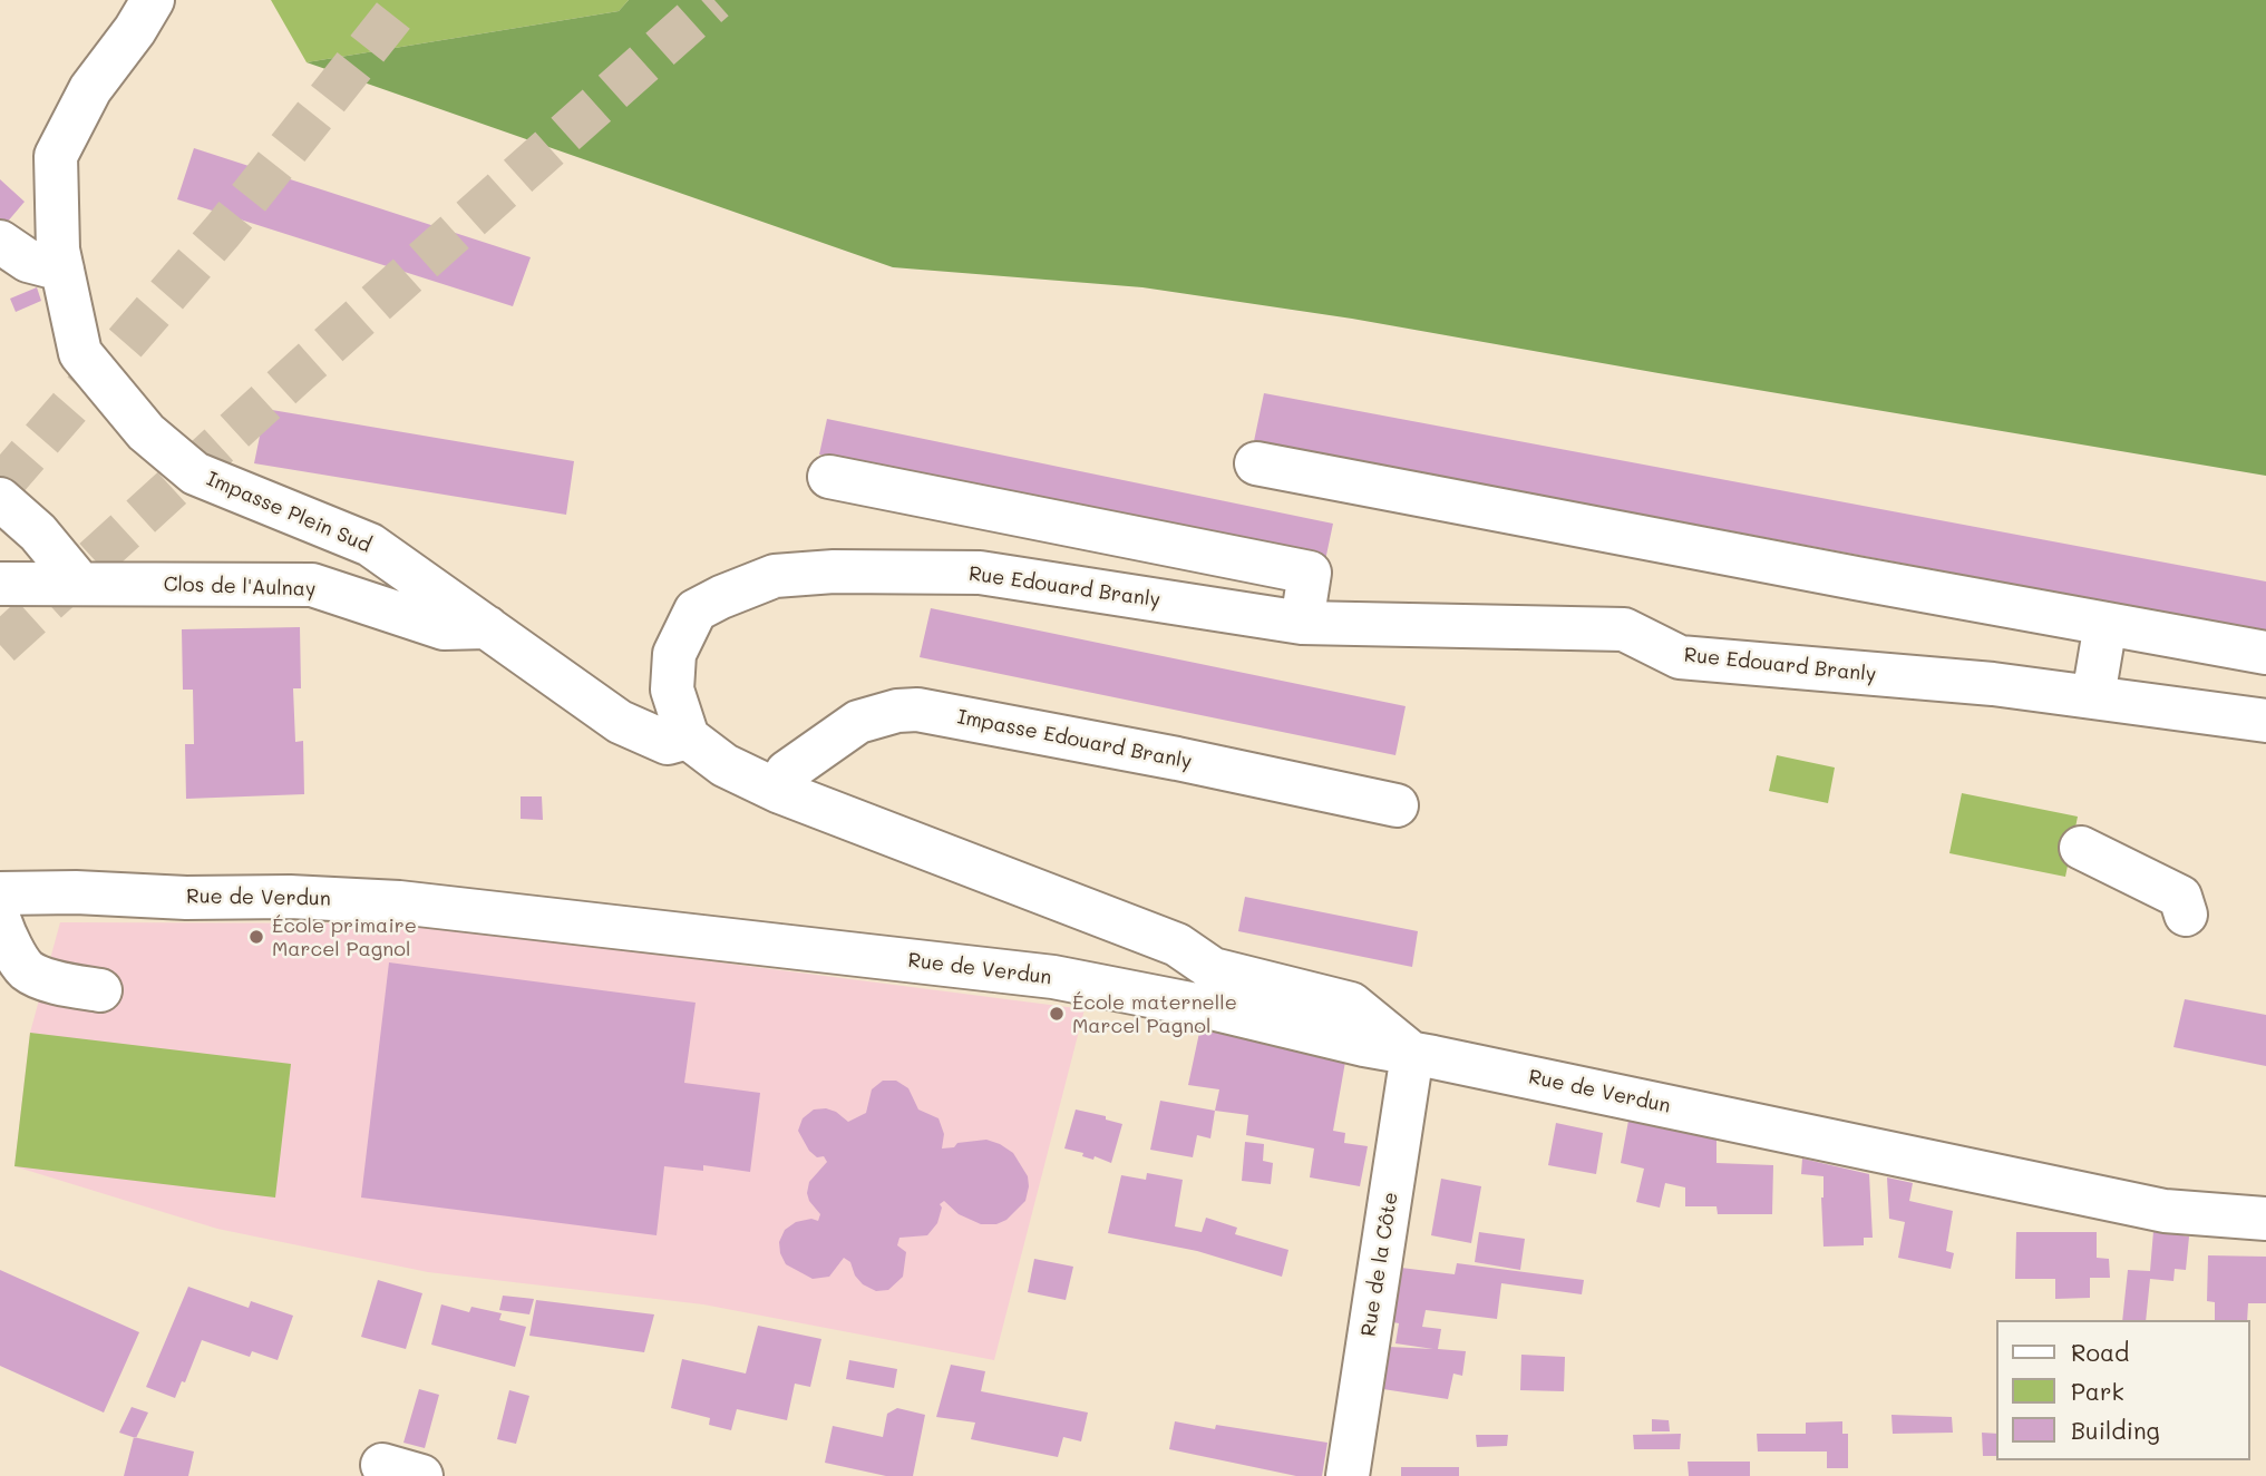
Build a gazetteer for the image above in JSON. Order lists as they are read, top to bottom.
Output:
{
  "streets": {
    "street": [
      "Impasse Plein Sud",
      "Clos de l'Aulnay",
      "Rue Edouard Branly",
      "Impasse Edouard Branly",
      "Rue de Verdun",
      "Rue de la Côte"
    ]
  },
  "crossings": [
    ["Impasse Plein Sud", "Clos de l'Aulnay"],
    ["Impasse Plein Sud", "Rue Edouard Branly"],
    ["Rue de Verdun", "Rue de la Côte"]
  ],
  "places": ["École primaire Marcel Pagnol", "École maternelle Marcel Pagnol"],
  "legend": ["Road", "Park", "Building"]
}
